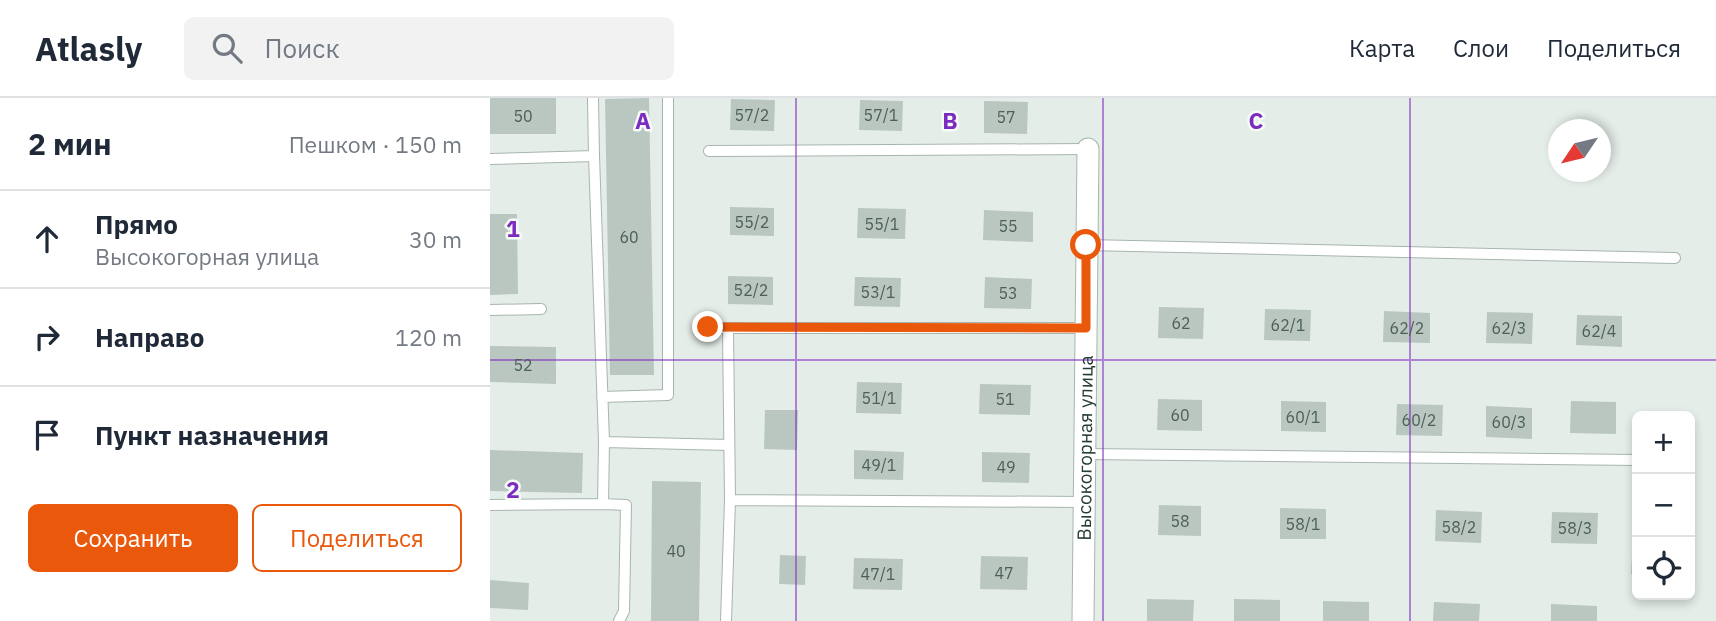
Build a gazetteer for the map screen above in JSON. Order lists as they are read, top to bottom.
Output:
{
  "streets": {
    "street": ["Высокогорная улица"]
  },
  "house_numbers": [
    "57/2",
    "57/1",
    "50",
    "57",
    "55/2",
    "55/1",
    "55",
    "60",
    "52/2",
    "53/1",
    "53",
    "62",
    "62/1",
    "62/2",
    "62/3",
    "62/4",
    "52",
    "51/1",
    "51",
    "60",
    "60/1",
    "60/2",
    "60/3",
    "49/1",
    "49",
    "58",
    "58/1",
    "58/2",
    "58/3",
    "40",
    "47",
    "47/1"
  ],
  "north": "bottom left",
  "page": {
    "header": "Atlasly",
    "search": "Поиск",
    "nav": ["Карта", "Слои", "Поделиться"],
    "heading": ["2 мин", "Пешком · 150 m"],
    "list": [
      ["Прямо", "Высокогорная улица", "30 m"],
      ["Направо", "120 m"],
      "Пункт назначения"
    ],
    "map_buttons": ["+", "−"],
    "buttons": ["Сохранить", "Поделиться"]
  },
  "grid": {
    "columns": ["A", "B", "C"],
    "rows": ["1", "2"]
  }
}
